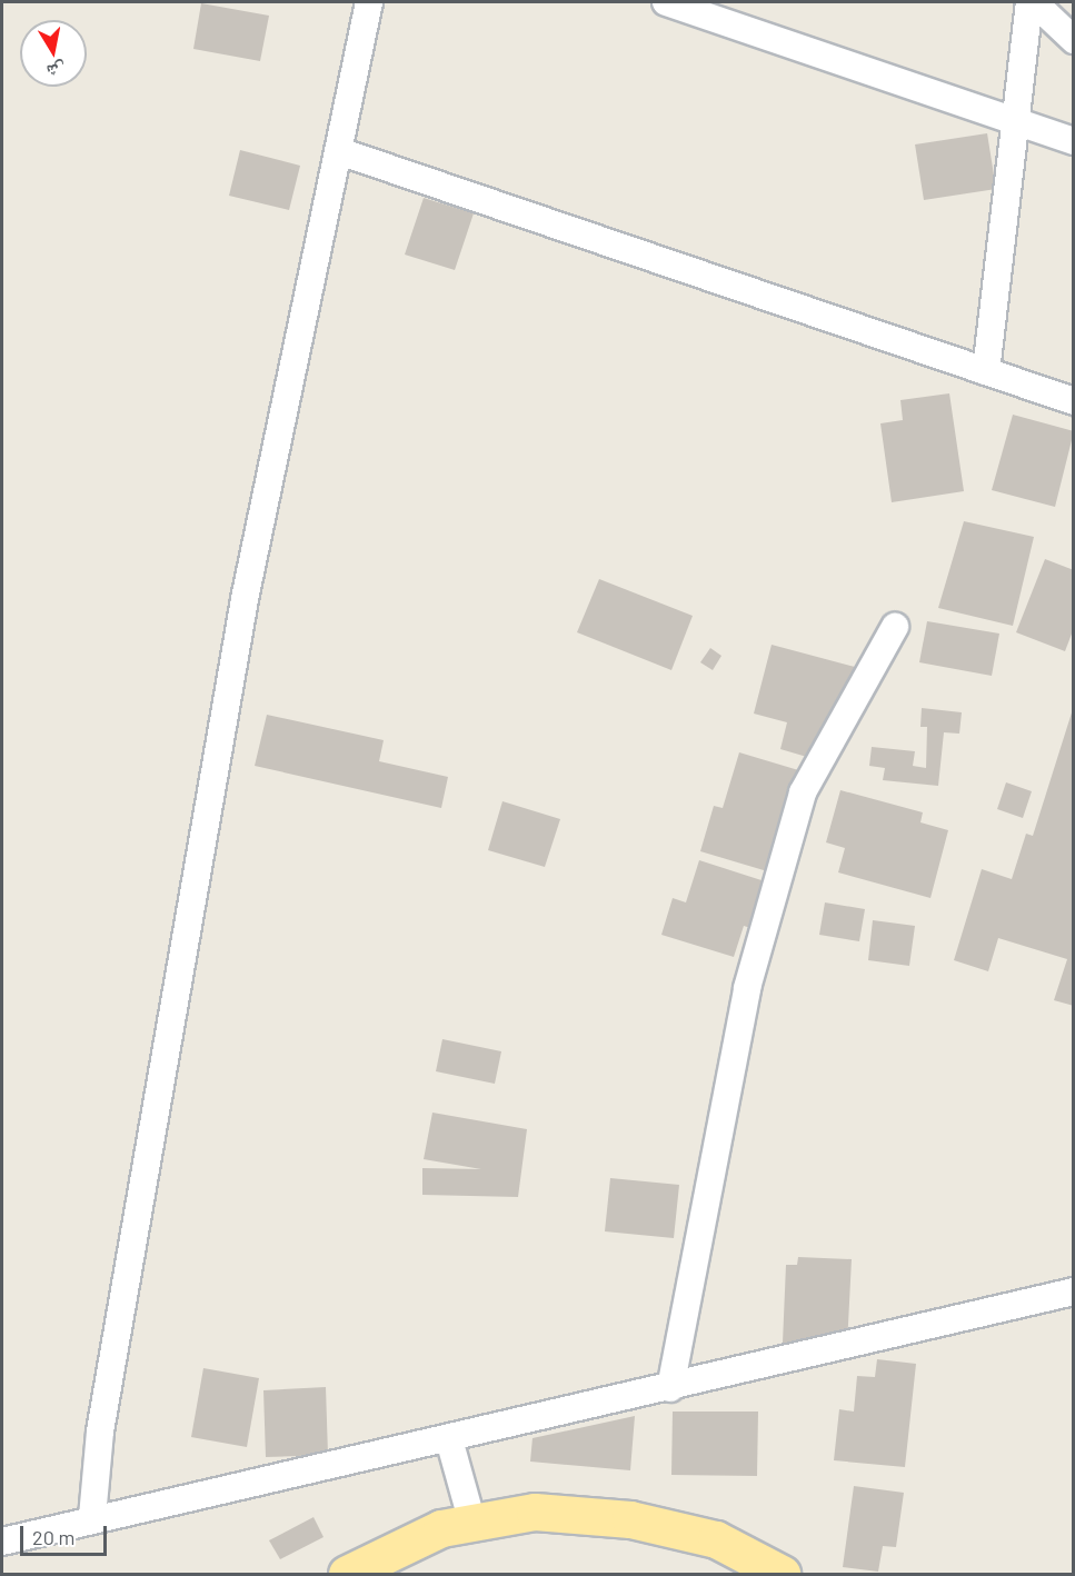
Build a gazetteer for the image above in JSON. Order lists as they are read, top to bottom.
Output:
{
  "scale_bar": "20 m",
  "north": "bottom"
}
